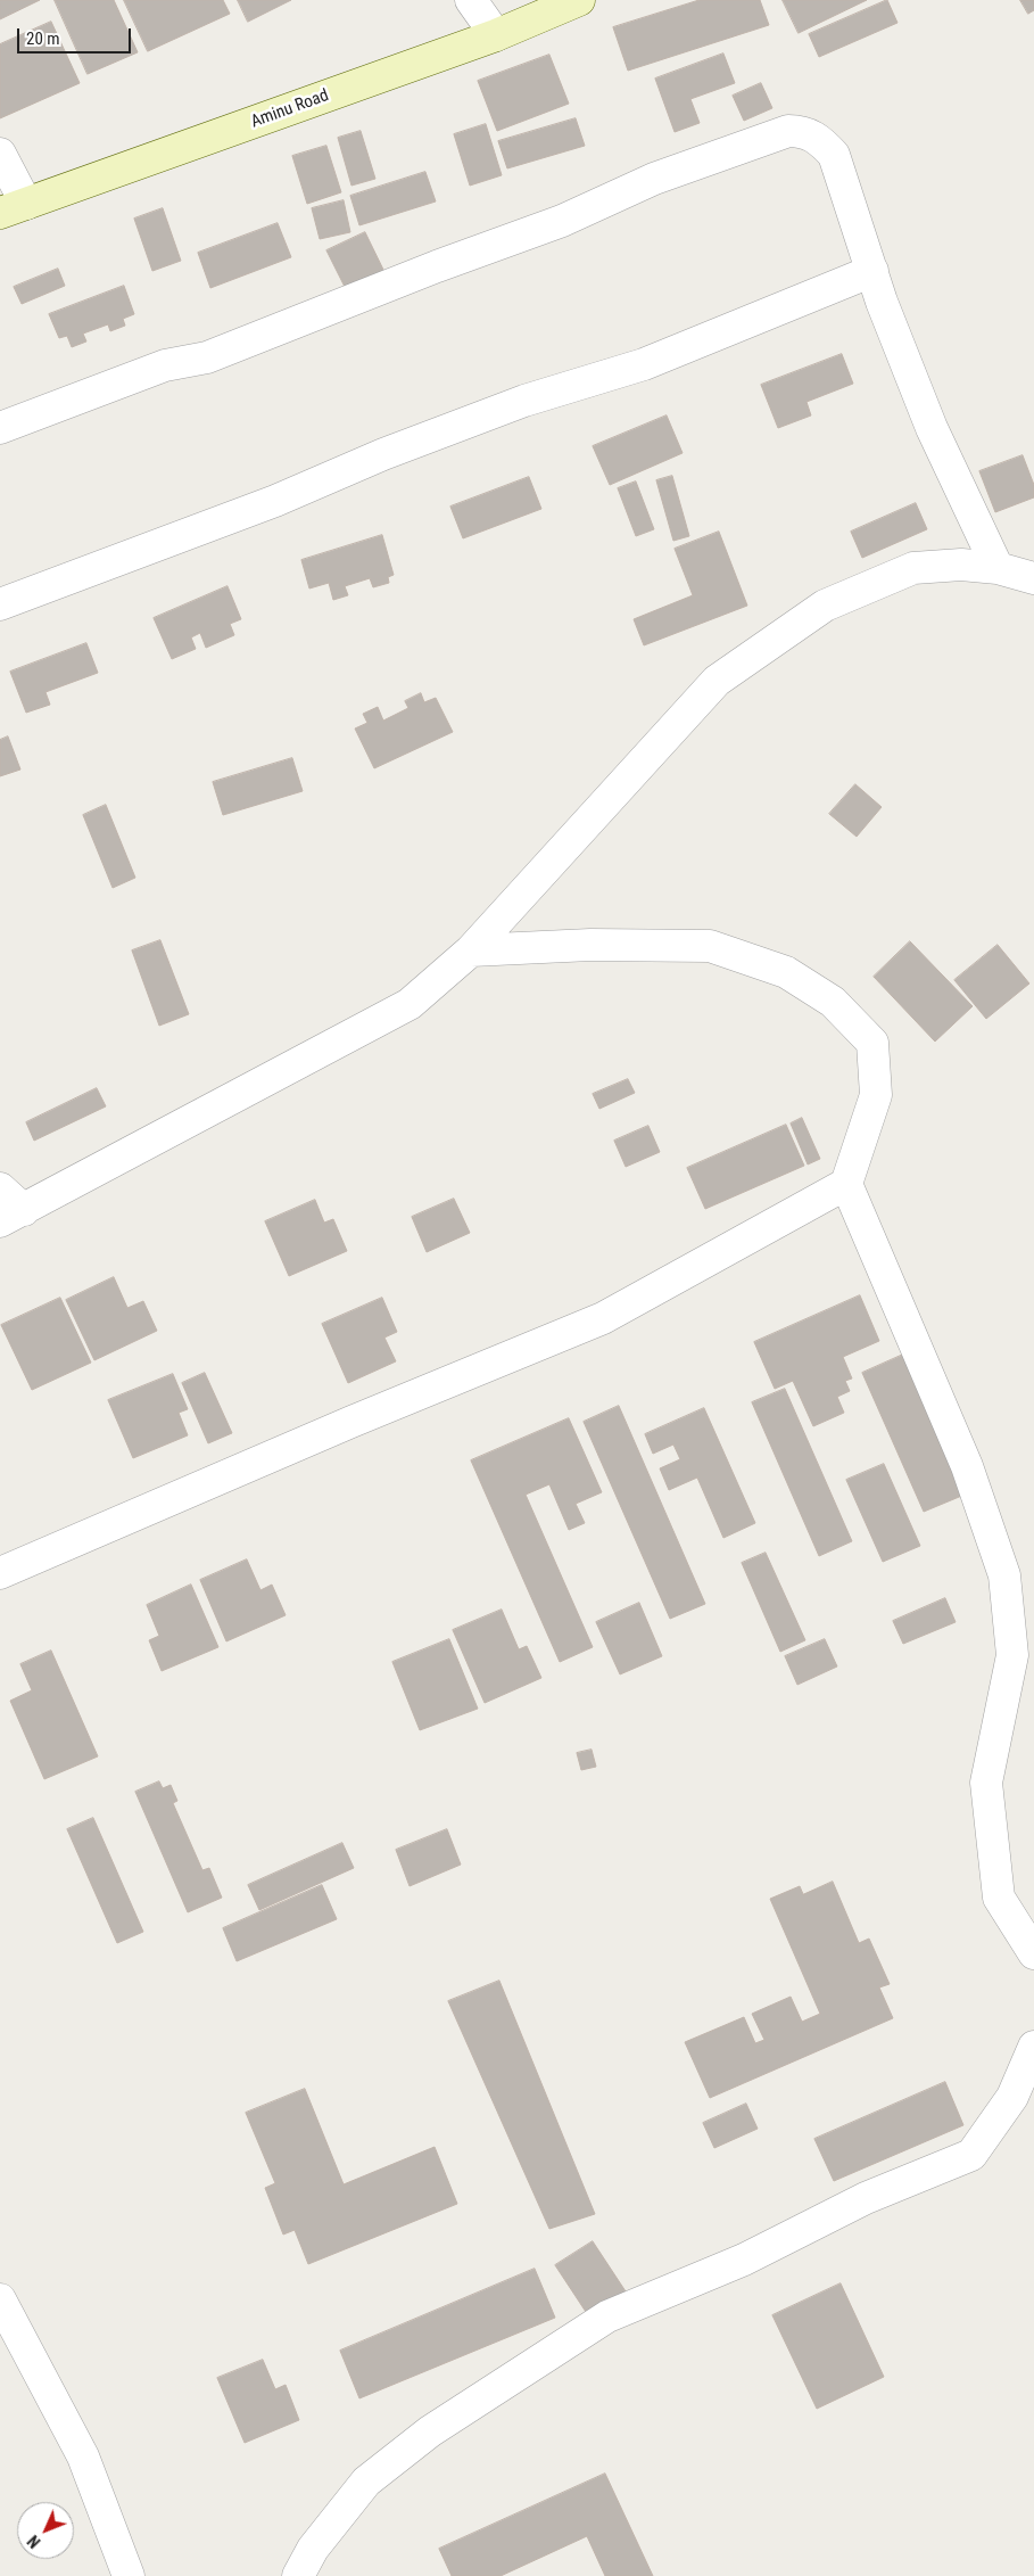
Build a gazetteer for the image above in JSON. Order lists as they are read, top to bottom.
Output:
{
  "streets": {
    "street": ["Aminu Road"]
  },
  "scale_bar": "20 m",
  "north": "bottom left"
}
